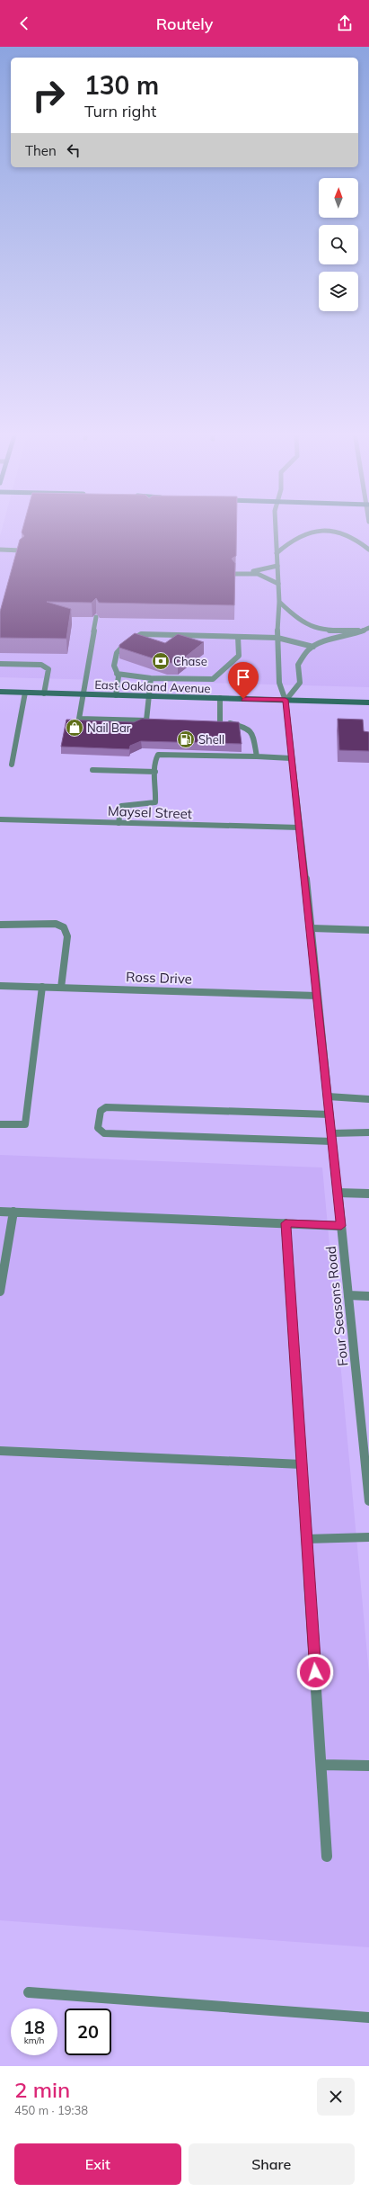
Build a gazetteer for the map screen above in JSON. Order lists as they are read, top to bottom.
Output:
{
  "streets": {
    "main road": ["East Oakland Avenue"],
    "street": ["Maysel Street", "Ross Drive", "Four Seasons Road"]
  },
  "crossings": [
    ["East Oakland Avenue", "Four Seasons Road"],
    ["Maysel Street", "Four Seasons Road"],
    ["Ross Drive", "Four Seasons Road"]
  ],
  "places": {
    "bank": ["Chase"],
    "shop": ["Nail Bar"],
    "fuel station": ["Shell"]
  },
  "north": "top",
  "page": {
    "header": "Routely",
    "turn": ["130 m", "Turn right"],
    "then": "Then",
    "speed": "18 km/h",
    "limit": "20",
    "heading": ["2 min", "450 m · 19:38"],
    "buttons": ["Exit", "Share"]
  }
}
